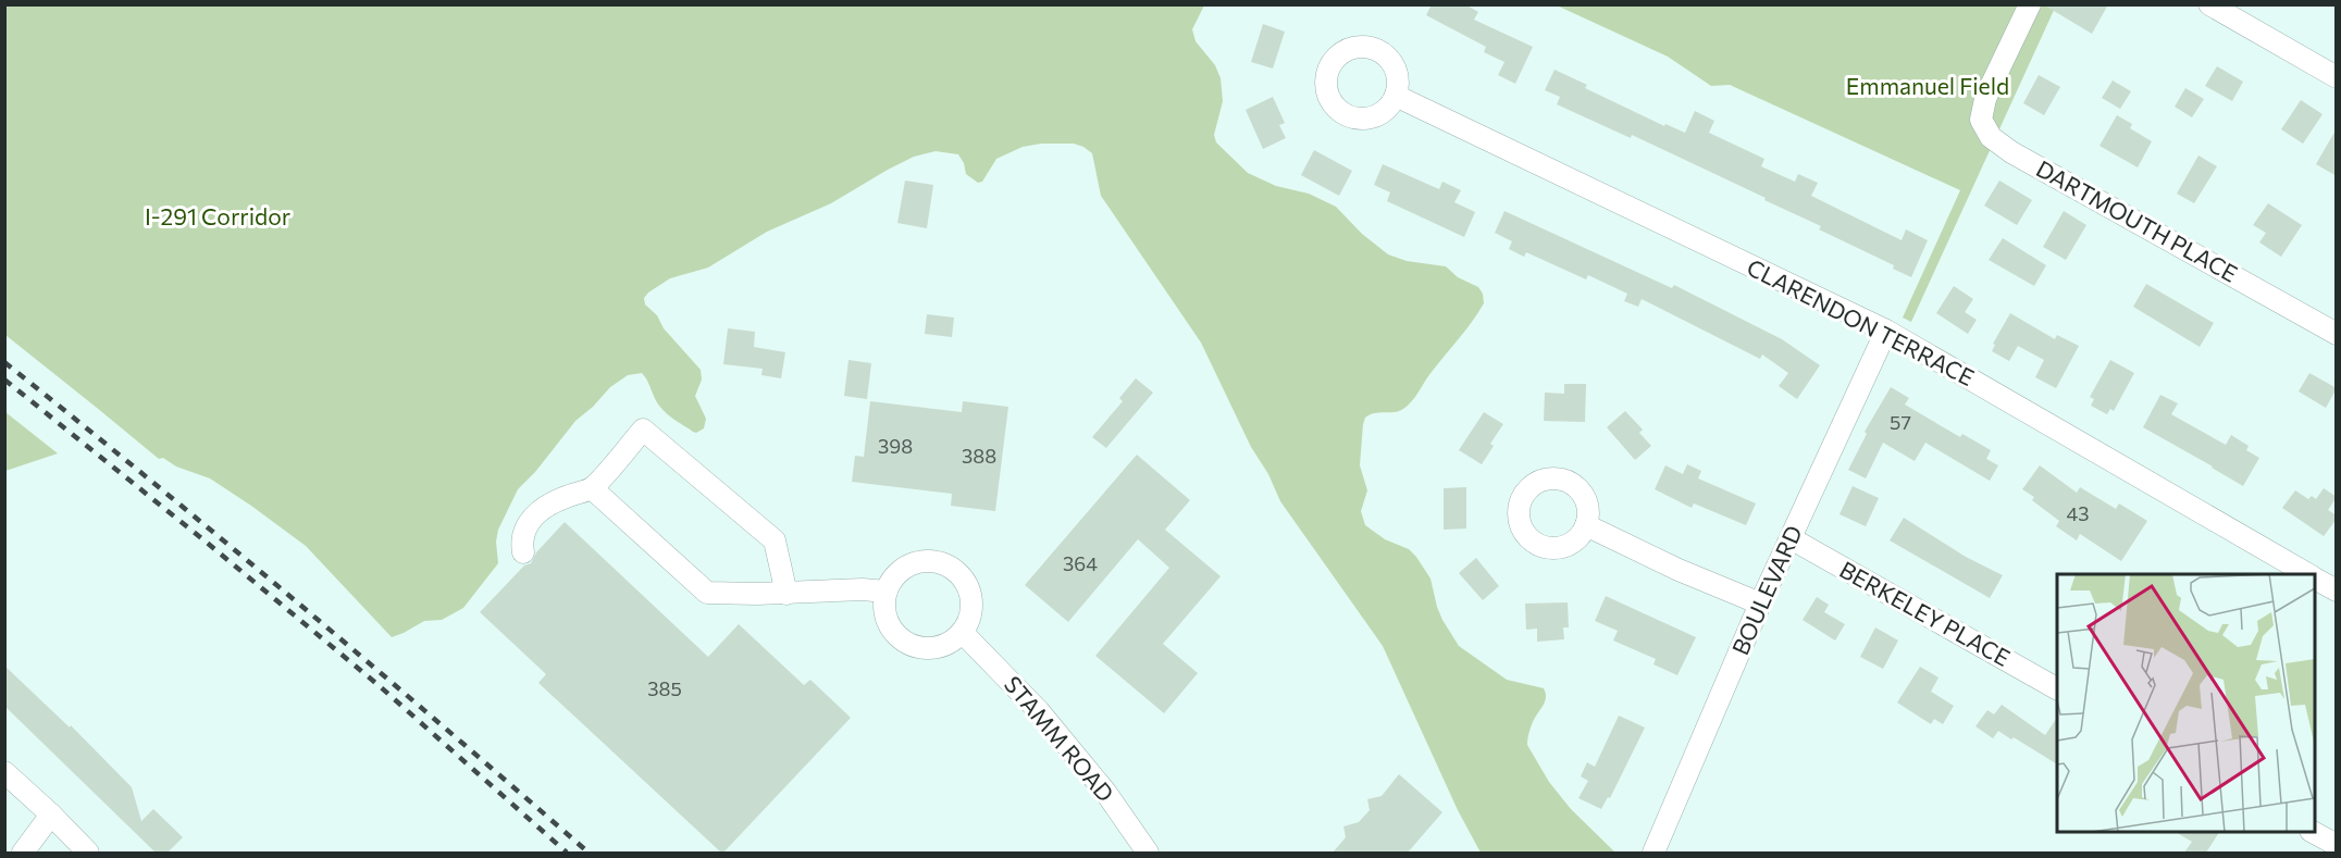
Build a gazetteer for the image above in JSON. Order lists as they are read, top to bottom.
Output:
{
  "streets": {
    "street": [
      "DARTMOUTH PLACE",
      "CLARENDON TERRACE",
      "BOULEVARD",
      "BERKELEY PLACE",
      "STAMM ROAD"
    ]
  },
  "crossings": [
    ["CLARENDON TERRACE", "BOULEVARD"],
    ["BOULEVARD", "BERKELEY PLACE"]
  ],
  "parks": ["Emmanuel Field", "I-291 Corridor"],
  "house_numbers": [
    "57",
    "398",
    "388",
    "43",
    "364",
    "385"
  ]
}
